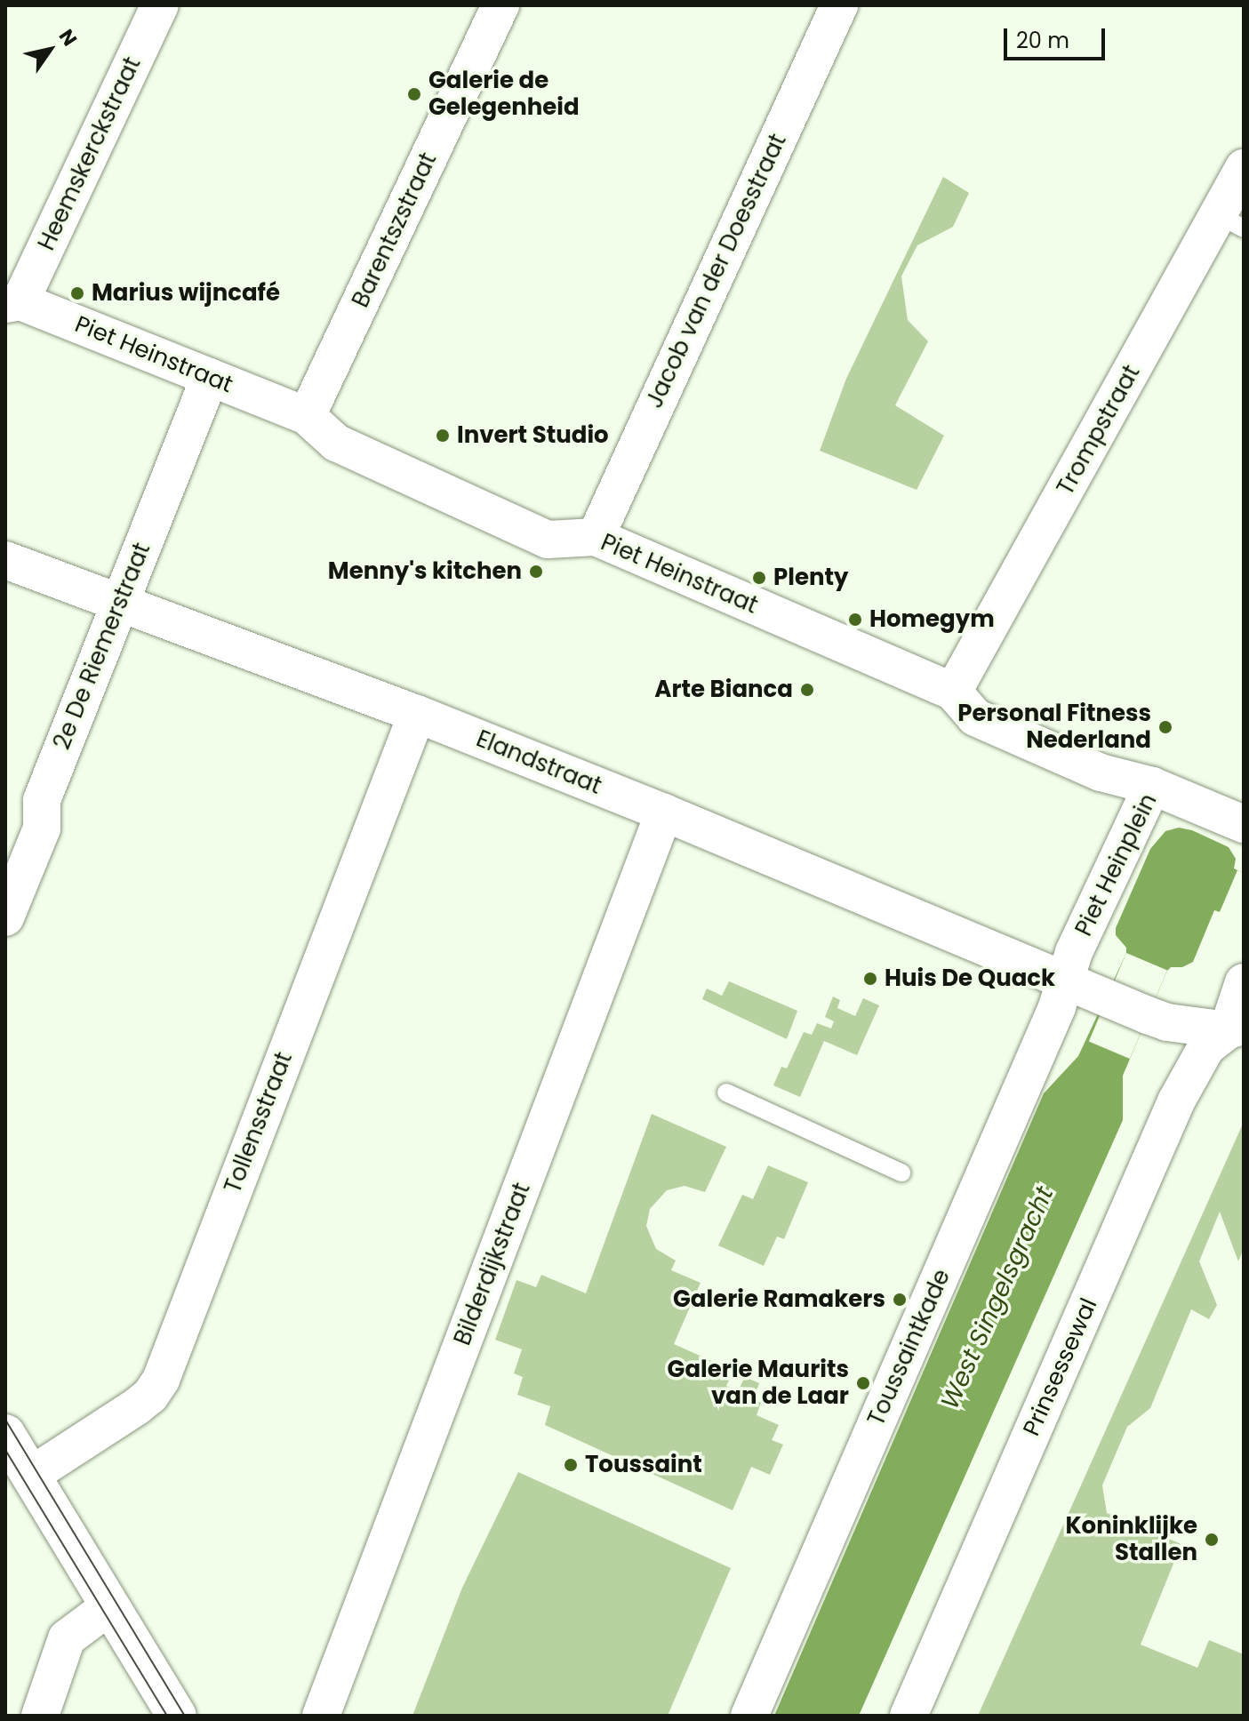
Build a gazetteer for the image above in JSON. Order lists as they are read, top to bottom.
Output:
{
  "streets": {
    "street": [
      "Heemskerckstraat",
      "Barentszstraat",
      "Jacob van der Doesstraat",
      "Piet Heinstraat",
      "Trompstraat",
      "2e De Riemerstraat",
      "Elandstraat",
      "Piet Heinplein",
      "Tollensstraat",
      "Bilderdijkstraat",
      "Toussaintkade",
      "Prinsessewal"
    ]
  },
  "crossings": [
    ["Heemskerckstraat", "Piet Heinstraat"],
    ["Barentszstraat", "Piet Heinstraat"],
    ["Jacob van der Doesstraat", "Piet Heinstraat"],
    ["Piet Heinstraat", "Trompstraat"],
    ["Piet Heinstraat", "2e De Riemerstraat"],
    ["Piet Heinstraat", "Piet Heinplein"],
    ["2e De Riemerstraat", "Elandstraat"],
    ["Elandstraat", "Piet Heinplein"],
    ["Elandstraat", "Tollensstraat"],
    ["Elandstraat", "Bilderdijkstraat"],
    ["Elandstraat", "Toussaintkade"],
    ["Piet Heinplein", "Toussaintkade"]
  ],
  "water": ["West Singelsgracht"],
  "places": [
    "Galerie de Gelegenheid",
    "Marius wijncafé",
    "Invert Studio",
    "Menny's kitchen",
    "Plenty",
    "Homegym",
    "Arte Bianca",
    "Personal Fitness Nederland",
    "Huis De Quack",
    "Galerie Ramakers",
    "Galerie Maurits van de Laar",
    "Toussaint",
    "Koninklijke Stallen"
  ],
  "scale_bar": "20 m",
  "north": "top right"
}
